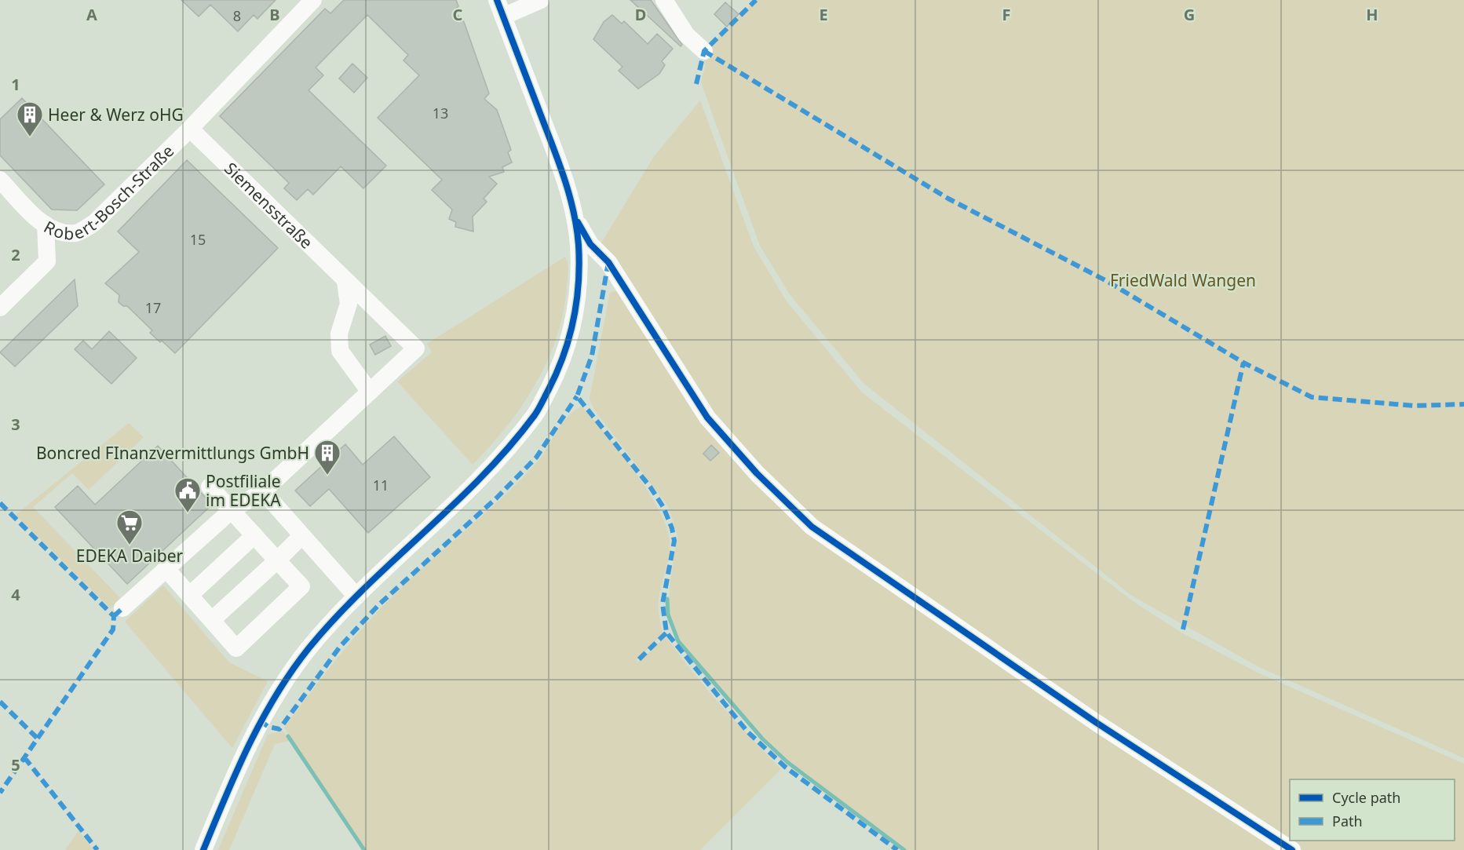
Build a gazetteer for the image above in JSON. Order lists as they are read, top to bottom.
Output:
{
  "streets": {
    "street": ["Robert-Bosch-Straße", "Siemensstraße"]
  },
  "crossings": [
    ["Robert-Bosch-Straße", "Siemensstraße"]
  ],
  "parks": ["FriedWald Wangen"],
  "places": {
    "building": ["Heer & Werz oHG", "Boncred FInanzvermittlungs GmbH"],
    "public building": ["Postfiliale im EDEKA"],
    "supermarket": ["EDEKA Daiber"]
  },
  "house_numbers": [
    "8",
    "13",
    "15",
    "17",
    "11"
  ],
  "legend": ["Cycle path", "Path"],
  "grid": {
    "columns": [
      "A",
      "B",
      "C",
      "D",
      "E",
      "F",
      "G",
      "H"
    ],
    "rows": [
      "1",
      "2",
      "3",
      "4",
      "5"
    ]
  }
}
